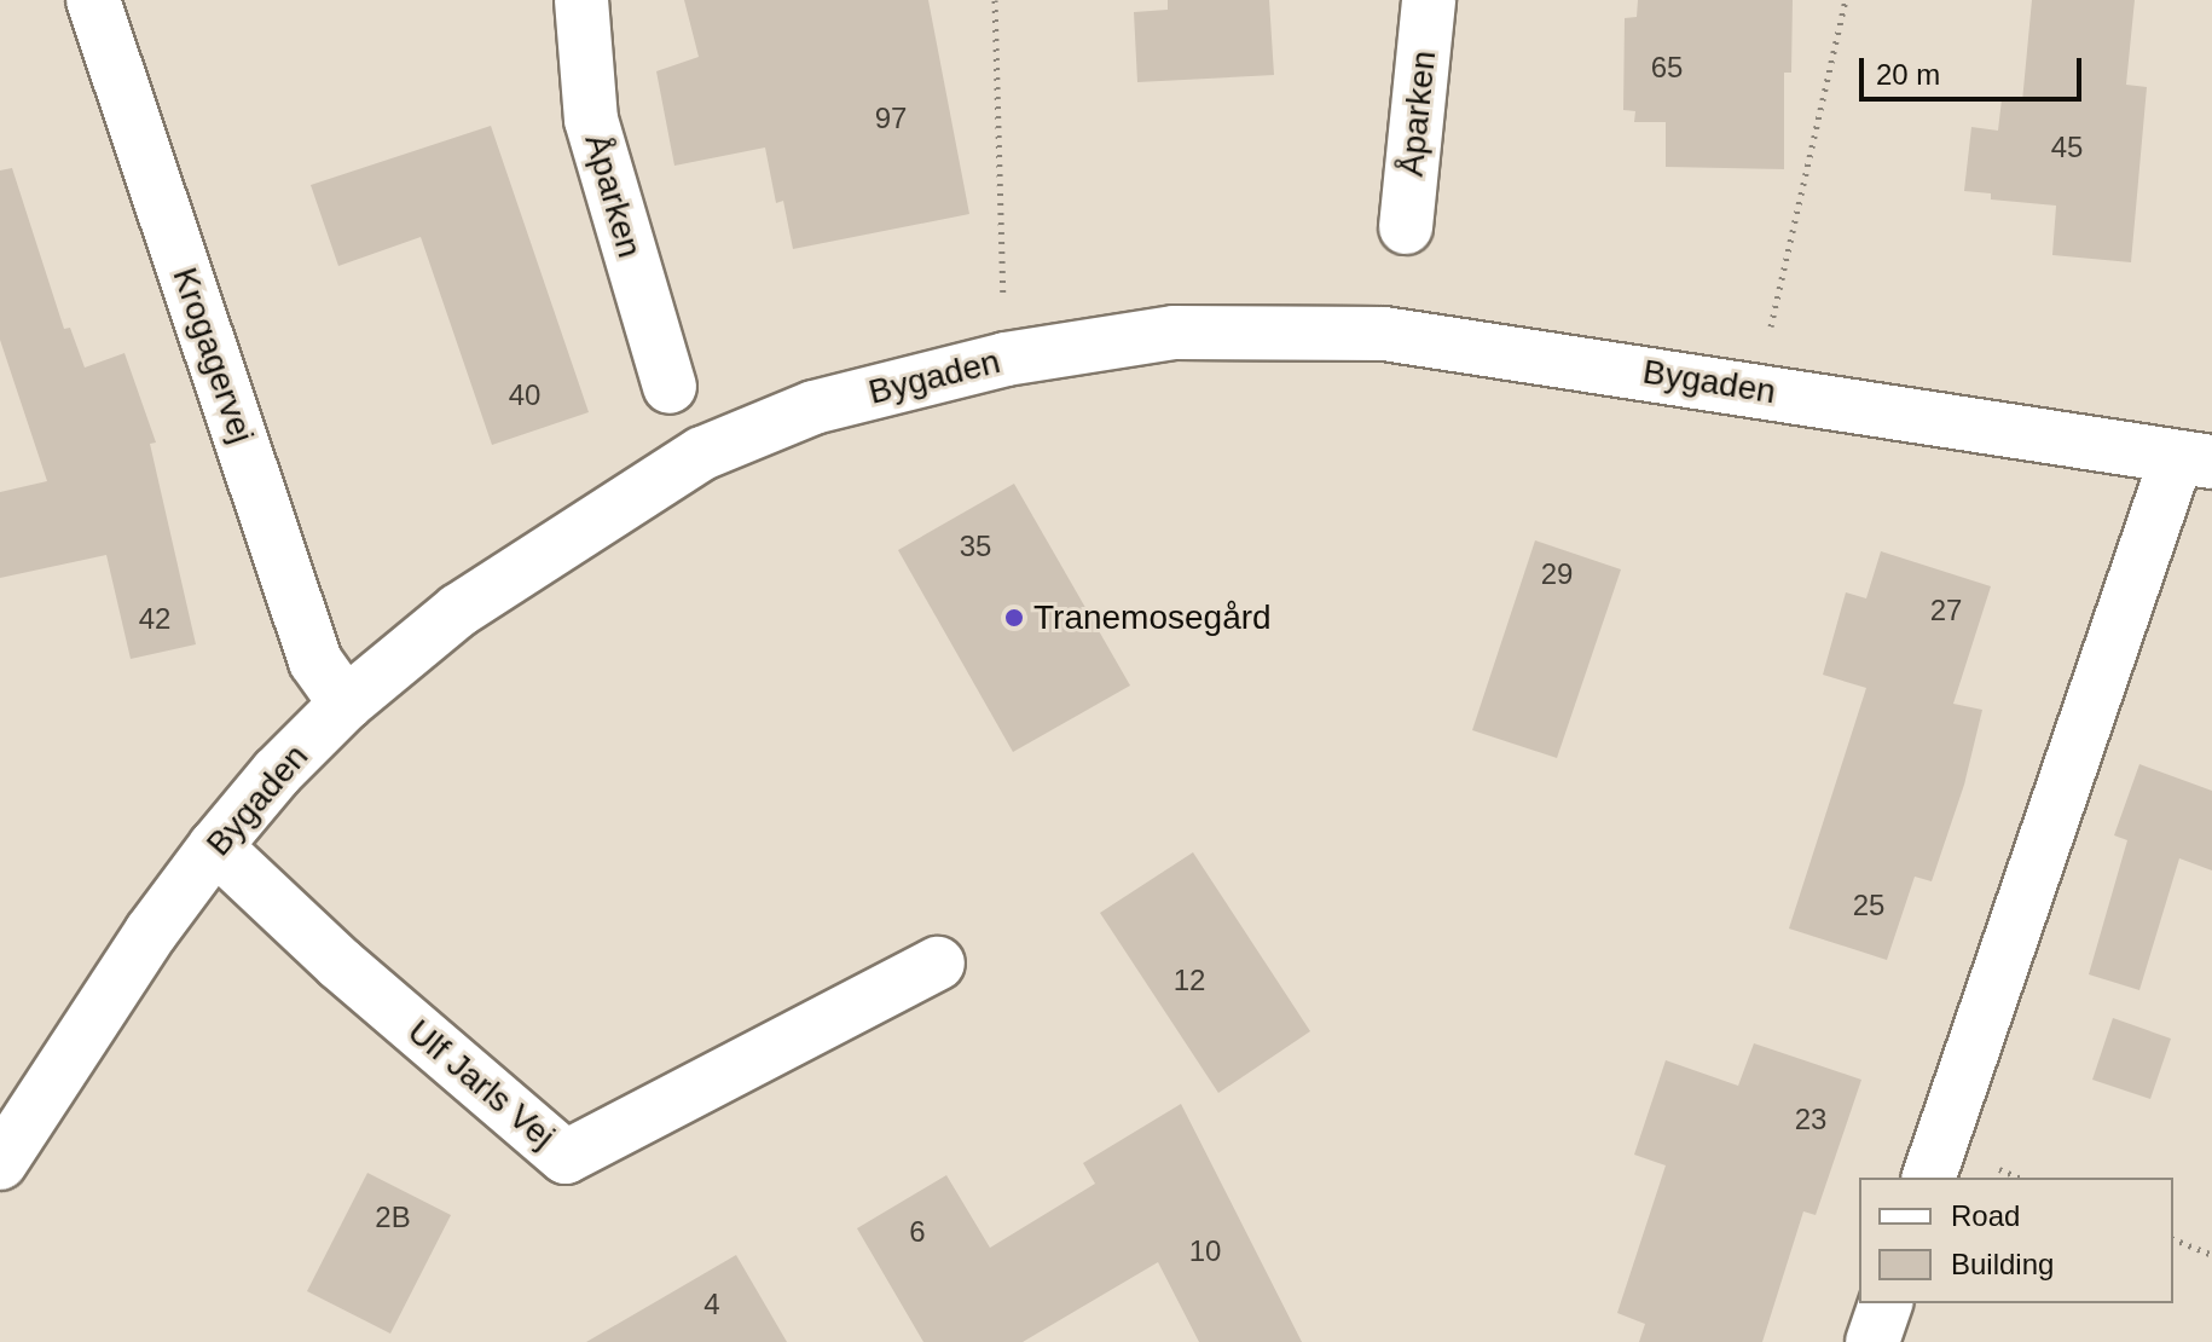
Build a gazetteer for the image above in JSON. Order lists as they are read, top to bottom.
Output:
{
  "streets": {
    "street": [
      "Åparken",
      "Krogagervej",
      "Bygaden",
      "Ulf Jarls Vej"
    ]
  },
  "crossings": [
    ["Krogagervej", "Bygaden"],
    ["Bygaden", "Ulf Jarls Vej"]
  ],
  "places": ["Tranemosegård"],
  "house_numbers": [
    "65",
    "97",
    "45",
    "40",
    "35",
    "29",
    "27",
    "42",
    "25",
    "12",
    "23",
    "2B",
    "6",
    "10",
    "4"
  ],
  "legend": ["Road", "Building"],
  "scale_bar": "20 m"
}
